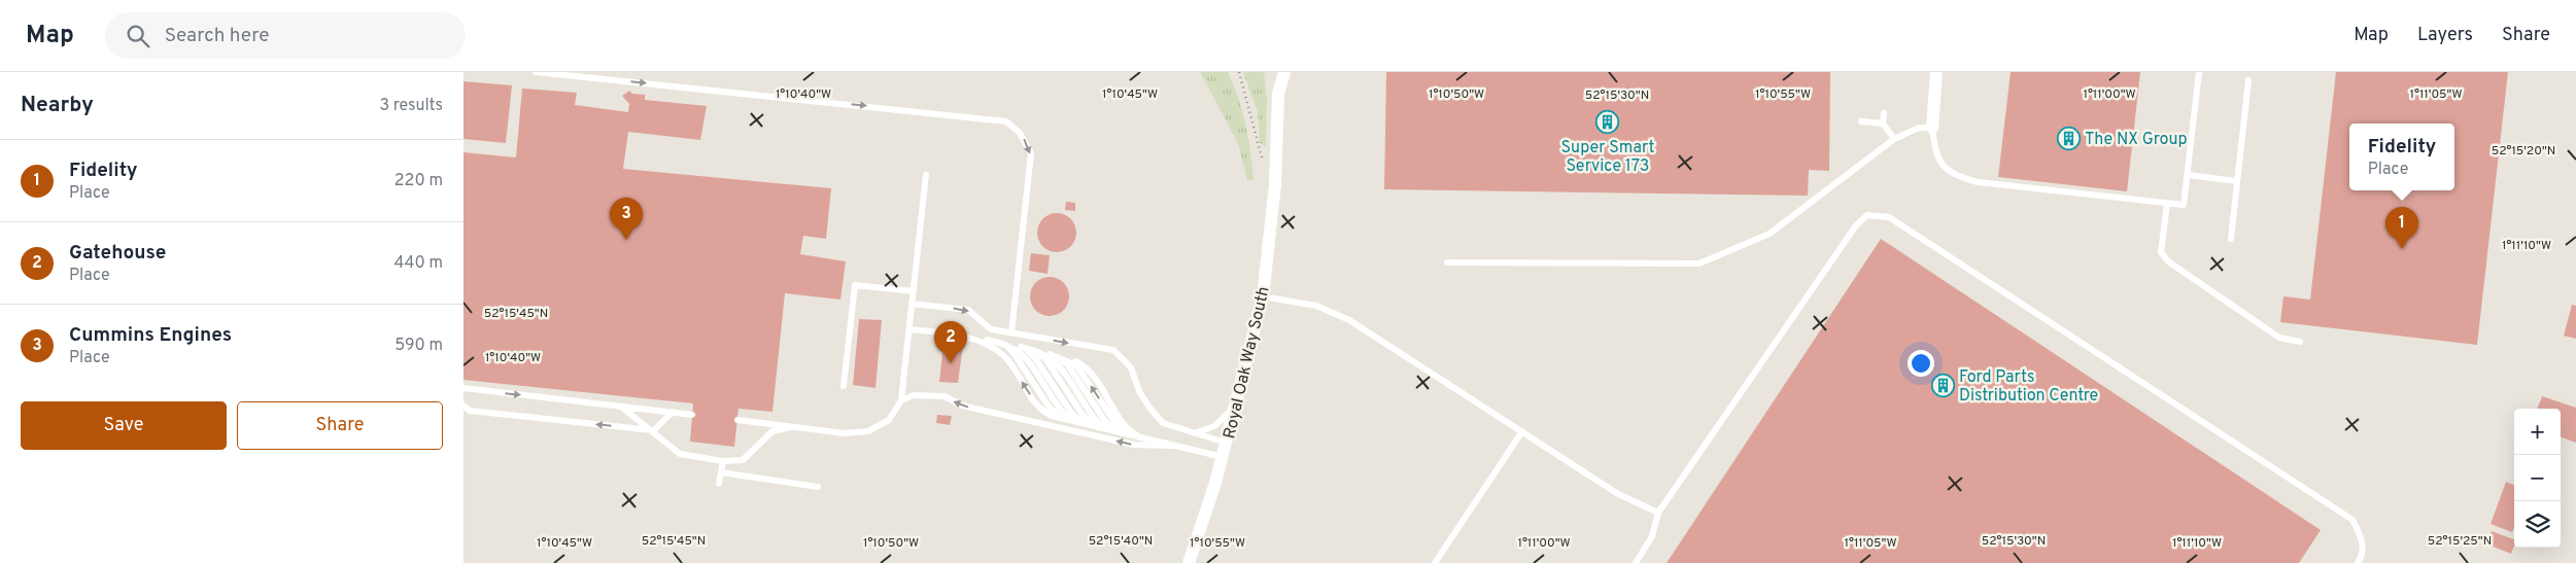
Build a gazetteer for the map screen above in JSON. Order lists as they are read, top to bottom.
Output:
{
  "streets": {
    "street": ["Royal Oak Way South"]
  },
  "places": {
    "building": ["Super Smart Service 173", "The NX Group", "Ford Parts Distribution Centre"]
  },
  "page": {
    "header": "Map",
    "search": "Search here",
    "nav": ["Map", "Layers", "Share"],
    "heading": ["Nearby", "3 results"],
    "popup": ["Fidelity", "Place"],
    "list": [
      {
        "mark": "1",
        "name": "Fidelity",
        "note": "Place",
        "value": "220 m"
      },
      {
        "mark": "2",
        "name": "Gatehouse",
        "note": "Place",
        "value": "440 m"
      },
      {
        "mark": "3",
        "name": "Cummins Engines",
        "note": "Place",
        "value": "590 m"
      }
    ],
    "pins": ["3", "1", "2"],
    "buttons": ["Save", "Share"],
    "map_buttons": ["+", "−"]
  },
  "coordinates": [
    "1°10'50\"W",
    "1°11'00\"W",
    "1°10'40\"W",
    "1°10'45\"W",
    "1°10'55\"W",
    "1°11'05\"W",
    "52°15'30\"N",
    "52°15'20\"N",
    "1°11'10\"W",
    "52°15'45\"N",
    "52°15'40\"N",
    "52°15'25\"N"
  ]
}
